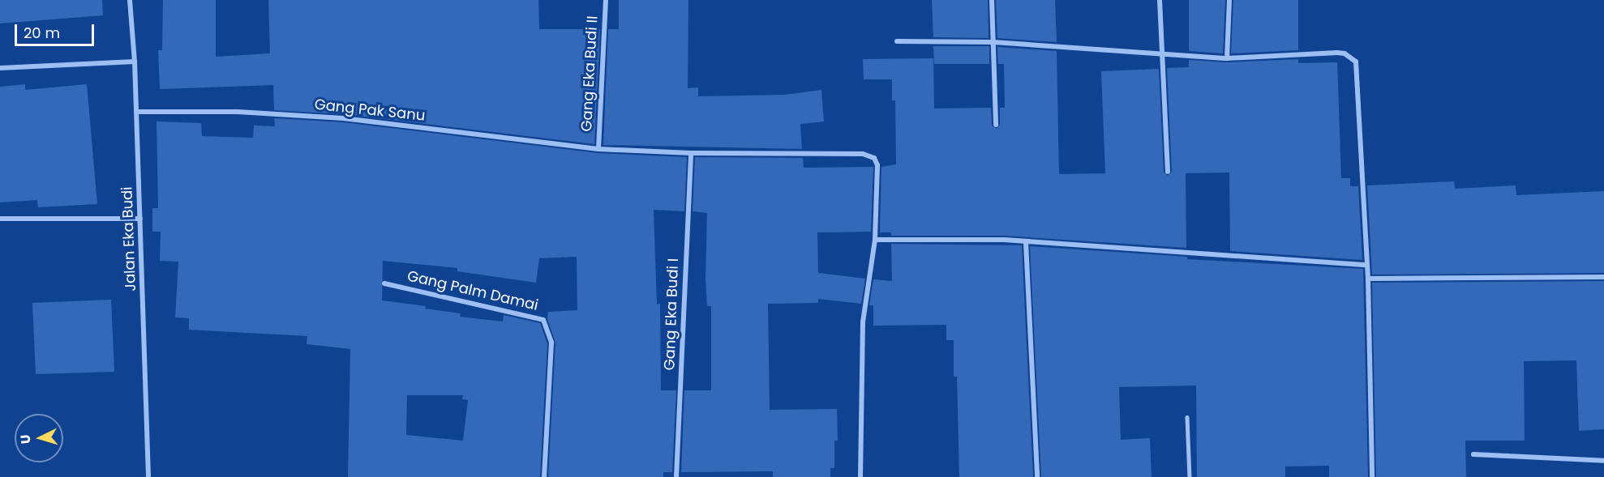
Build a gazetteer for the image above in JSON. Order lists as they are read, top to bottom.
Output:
{
  "streets": {
    "street": [
      "Gang Eka Budi II",
      "Gang Pak Sanu",
      "Jalan Eka Budi",
      "Gang Palm Damai",
      "Gang Eka Budi I"
    ]
  },
  "crossings": [
    ["Gang Eka Budi II", "Gang Pak Sanu"],
    ["Gang Pak Sanu", "Jalan Eka Budi"],
    ["Gang Pak Sanu", "Gang Eka Budi I"]
  ],
  "scale_bar": "20 m",
  "north": "left"
}
